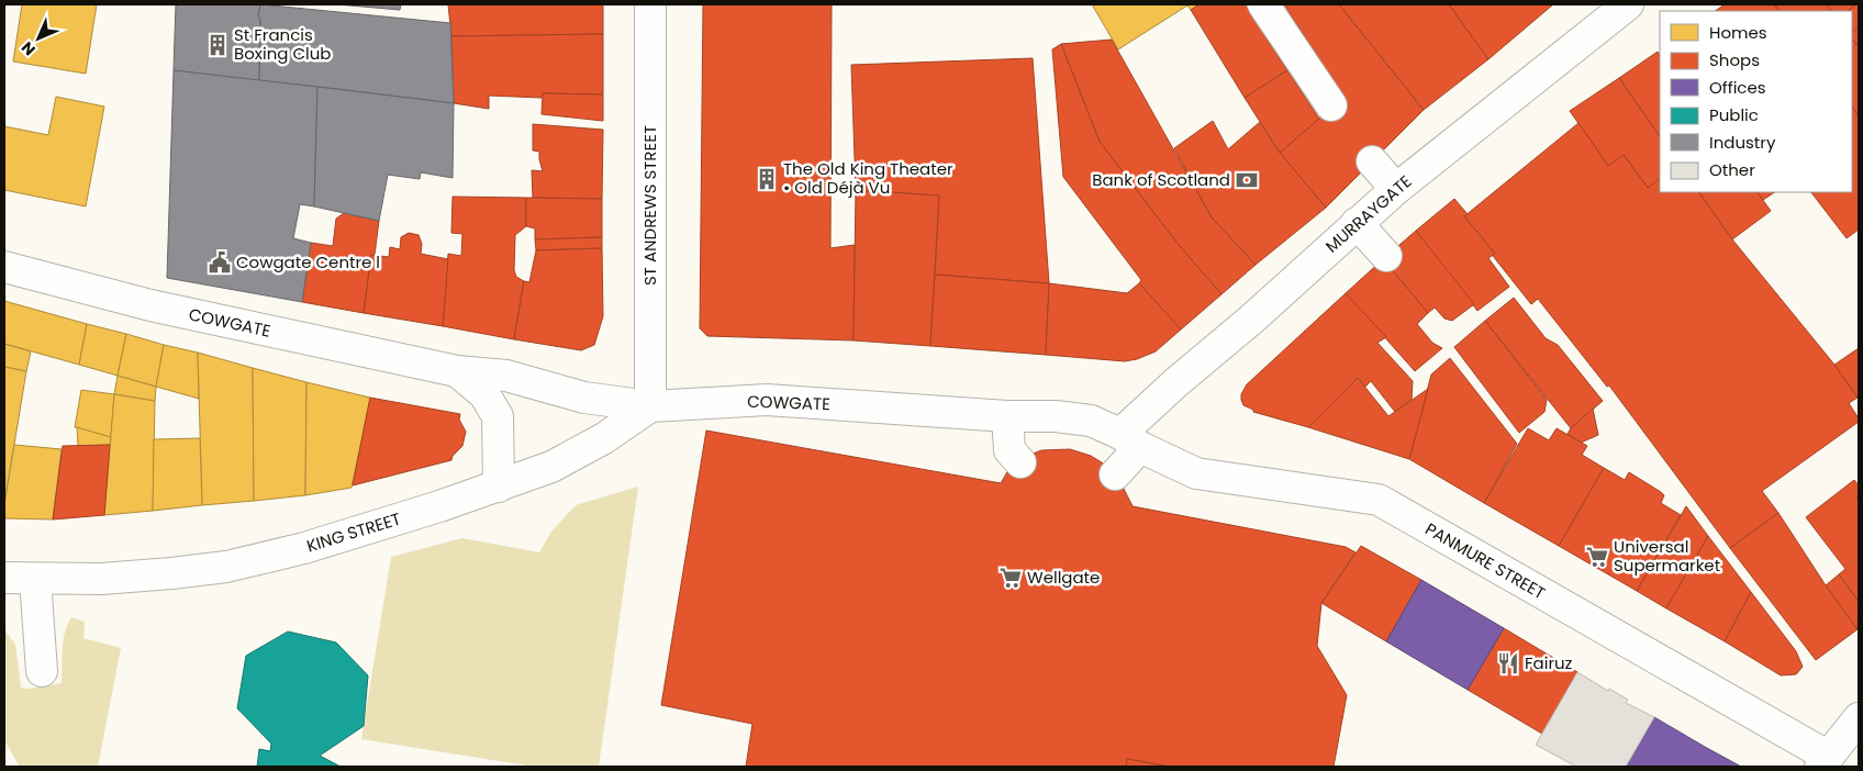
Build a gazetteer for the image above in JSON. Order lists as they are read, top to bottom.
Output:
{
  "streets": {
    "street": [
      "ST ANDREWS STREET",
      "MURRAYGATE",
      "COWGATE",
      "KING STREET",
      "PANMURE STREET"
    ]
  },
  "crossings": [
    ["ST ANDREWS STREET", "COWGATE"],
    ["ST ANDREWS STREET", "KING STREET"],
    ["MURRAYGATE", "COWGATE"],
    ["MURRAYGATE", "PANMURE STREET"],
    ["COWGATE", "KING STREET"],
    ["COWGATE", "PANMURE STREET"]
  ],
  "places": {
    "building": ["St Francis Boxing Club", "The Old King Theater • Old Déjà Vu"],
    "bank": ["Bank of Scotland"],
    "public building": ["Cowgate Centre l"],
    "supermarket": ["Universal Supermarket", "Wellgate"],
    "restaurant": ["Fairuz"]
  },
  "legend": [
    "Homes",
    "Shops",
    "Offices",
    "Public",
    "Industry",
    "Other"
  ],
  "north": "bottom left"
}
